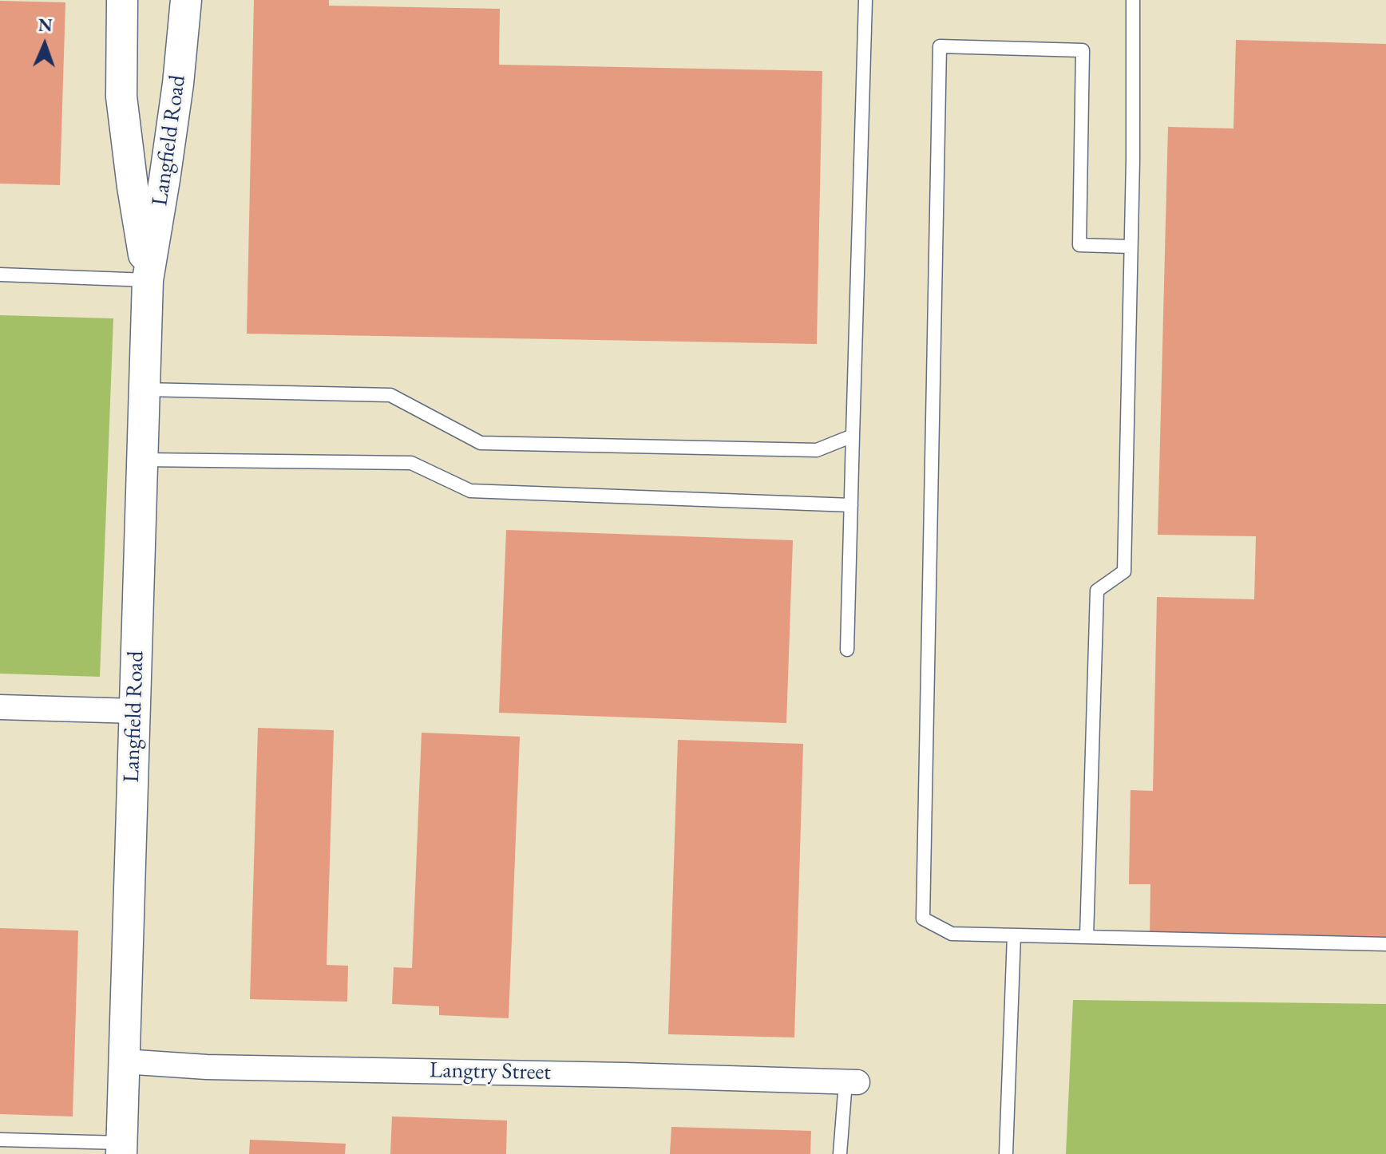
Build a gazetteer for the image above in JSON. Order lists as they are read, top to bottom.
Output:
{
  "streets": {
    "street": ["Langfield Road", "Langtry Street"]
  },
  "crossings": [
    ["Langfield Road", "Langtry Street"]
  ],
  "north": "top"
}
